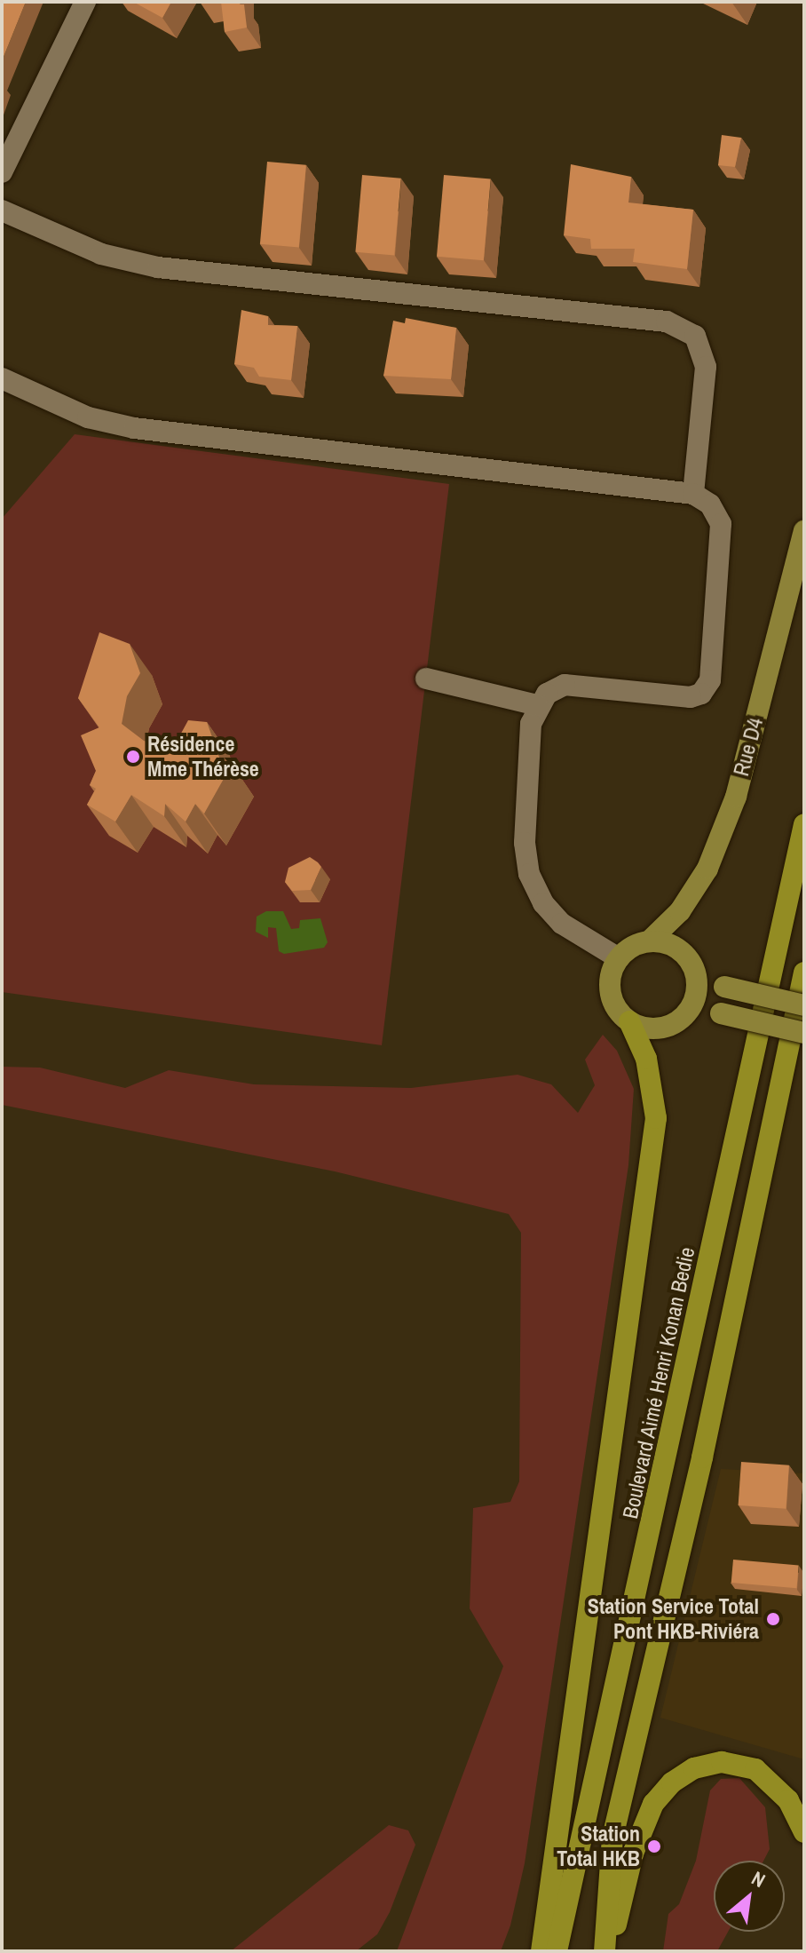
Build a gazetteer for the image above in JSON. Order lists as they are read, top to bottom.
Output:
{
  "streets": {
    "highway": ["Boulevard Aimé Henri Konan Bedie"],
    "main road": ["Rue D4"]
  },
  "places": ["Résidence Mme Thérèse", "Station Service Total Pont HKB-Riviéra", "Station Total HKB"],
  "north": "top right"
}
